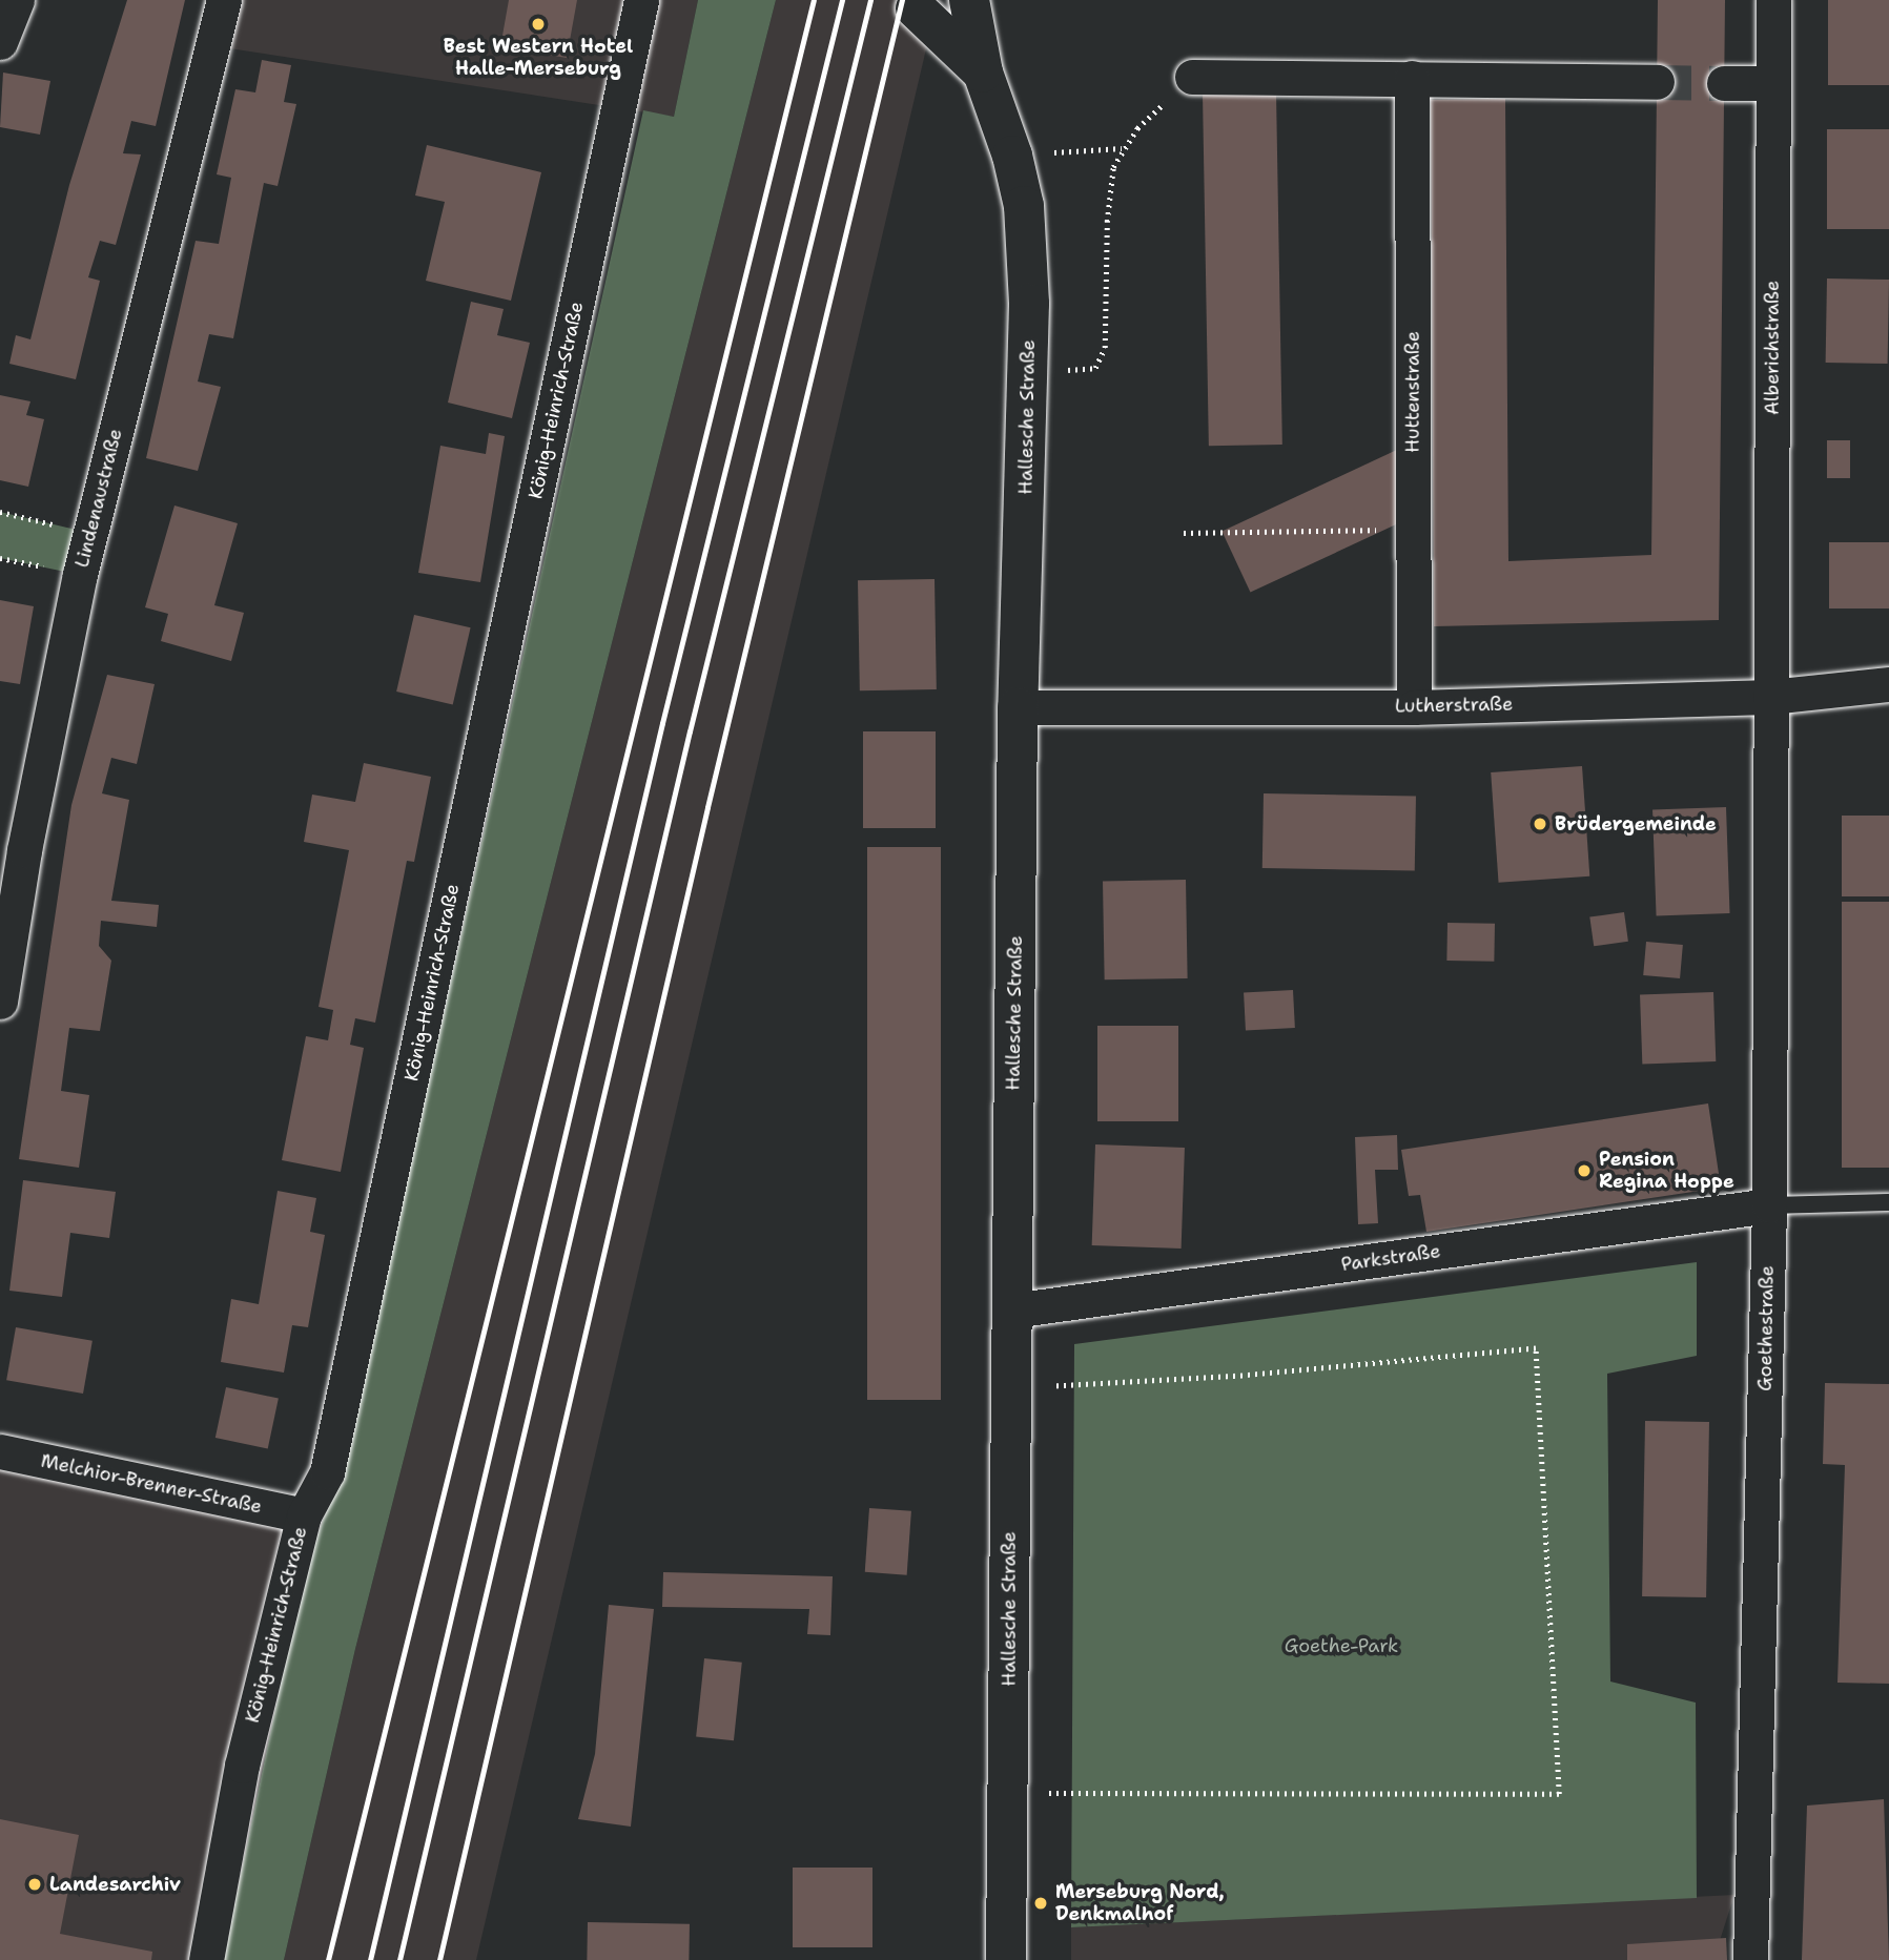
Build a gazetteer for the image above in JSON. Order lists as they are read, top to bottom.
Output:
{
  "streets": {
    "main road": ["Hallesche Straße"],
    "street": [
      "Alberichstraße",
      "Huttenstraße",
      "König-Heinrich-Straße",
      "Lindenaustraße",
      "Lutherstraße",
      "Parkstraße",
      "Goethestraße",
      "Melchior-Brenner-Straße"
    ]
  },
  "crossings": [
    ["Alberichstraße", "Lutherstraße"],
    ["Alberichstraße", "Goethestraße"],
    ["Huttenstraße", "Lutherstraße"],
    ["König-Heinrich-Straße", "Melchior-Brenner-Straße"],
    ["Hallesche Straße", "Lutherstraße"],
    ["Hallesche Straße", "Parkstraße"],
    ["Lutherstraße", "Goethestraße"],
    ["Parkstraße", "Goethestraße"]
  ],
  "parks": ["Goethe-Park"],
  "places": [
    "Best Western Hotel Halle-Merseburg",
    "Brüdergemeinde",
    "Pension Regina Hoppe",
    "Landesarchiv",
    "Merseburg Nord, Denkmalhof"
  ]
}
